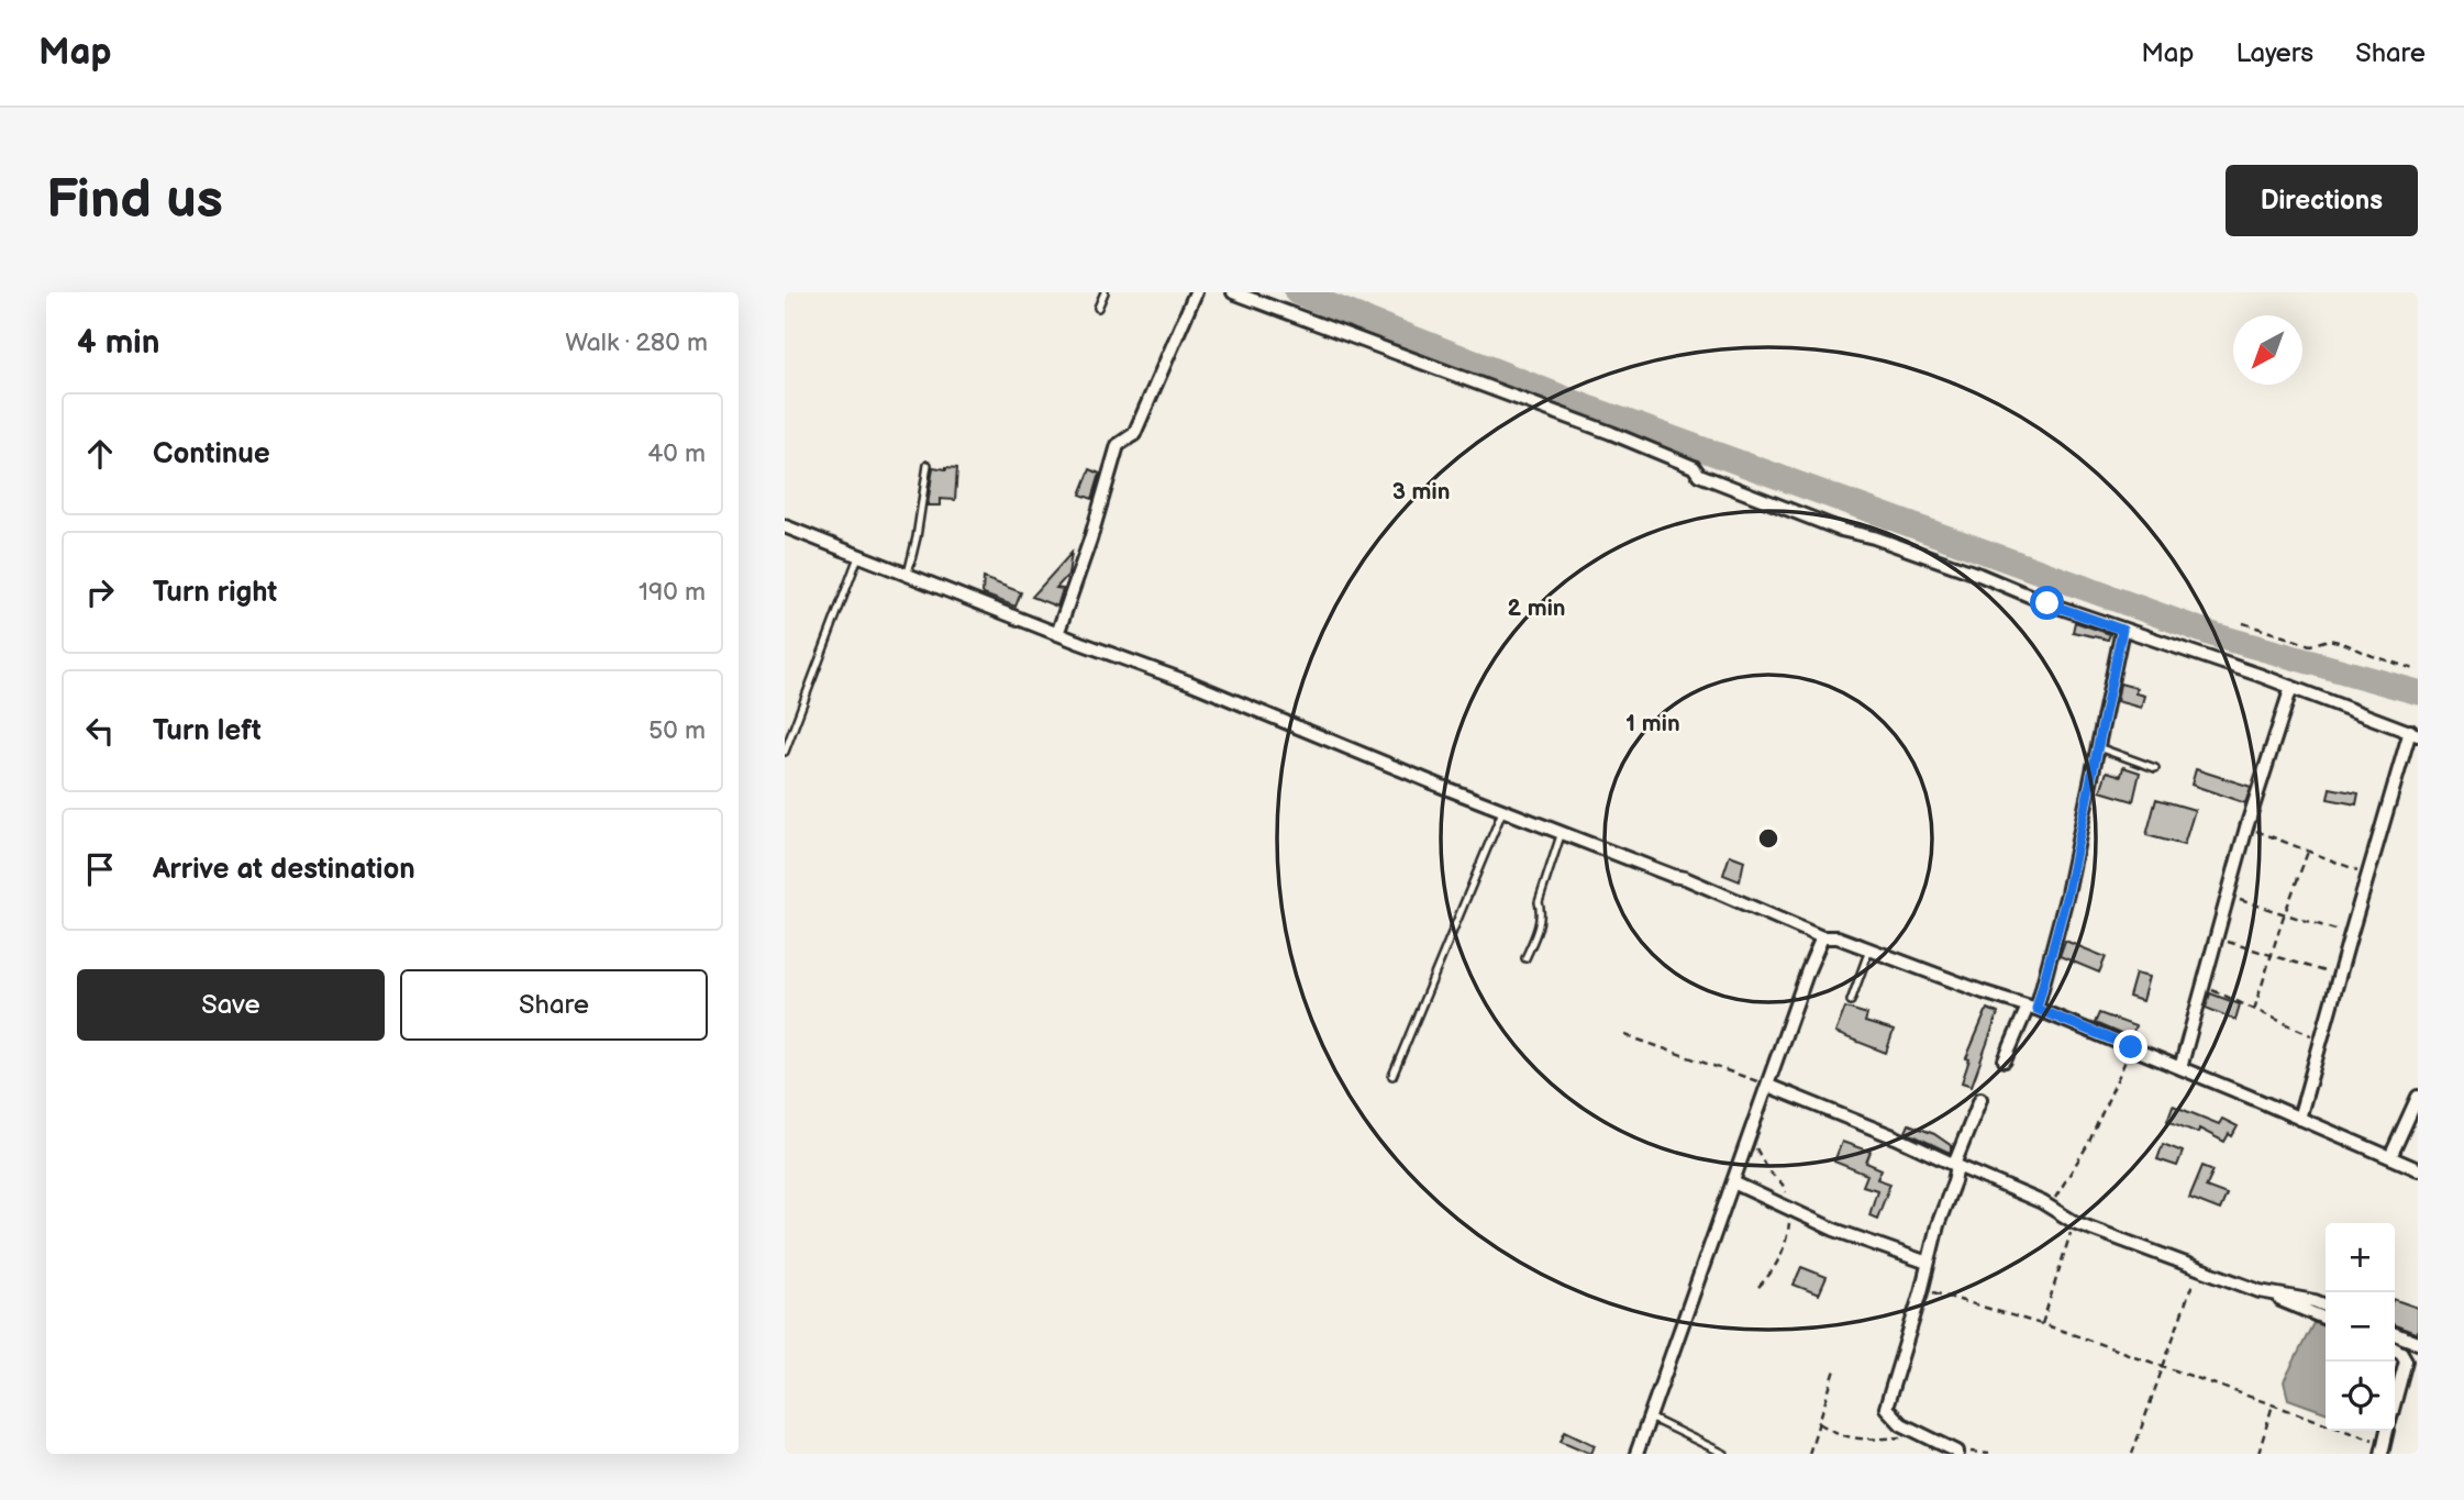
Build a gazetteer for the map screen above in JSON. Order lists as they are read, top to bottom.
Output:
{
  "north": "bottom left",
  "page": {
    "header": "Map",
    "nav": ["Map", "Layers", "Share"],
    "buttons": [
      "Directions",
      ["Save", "Share"]
    ],
    "title": "Find us",
    "heading": ["4 min", "Walk · 280 m"],
    "list": [
      ["Continue", "40 m"],
      ["Turn right", "190 m"],
      ["Turn left", "50 m"],
      "Arrive at destination"
    ],
    "map_buttons": ["+", "−"]
  },
  "rings": ["3 min", "2 min", "1 min"]
}
